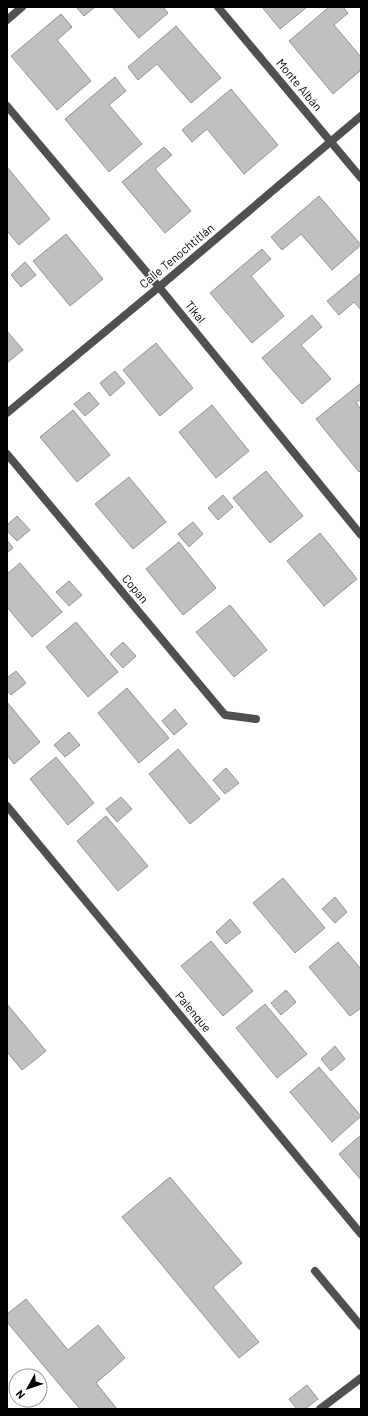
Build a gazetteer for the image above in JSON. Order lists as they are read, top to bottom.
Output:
{
  "streets": {
    "street": [
      "Monte Albán",
      "Calle Tenochtitlán",
      "Tikal",
      "Copan",
      "Palenque"
    ]
  },
  "crossings": [
    ["Monte Albán", "Calle Tenochtitlán"],
    ["Calle Tenochtitlán", "Tikal"]
  ],
  "north": "bottom left"
}
